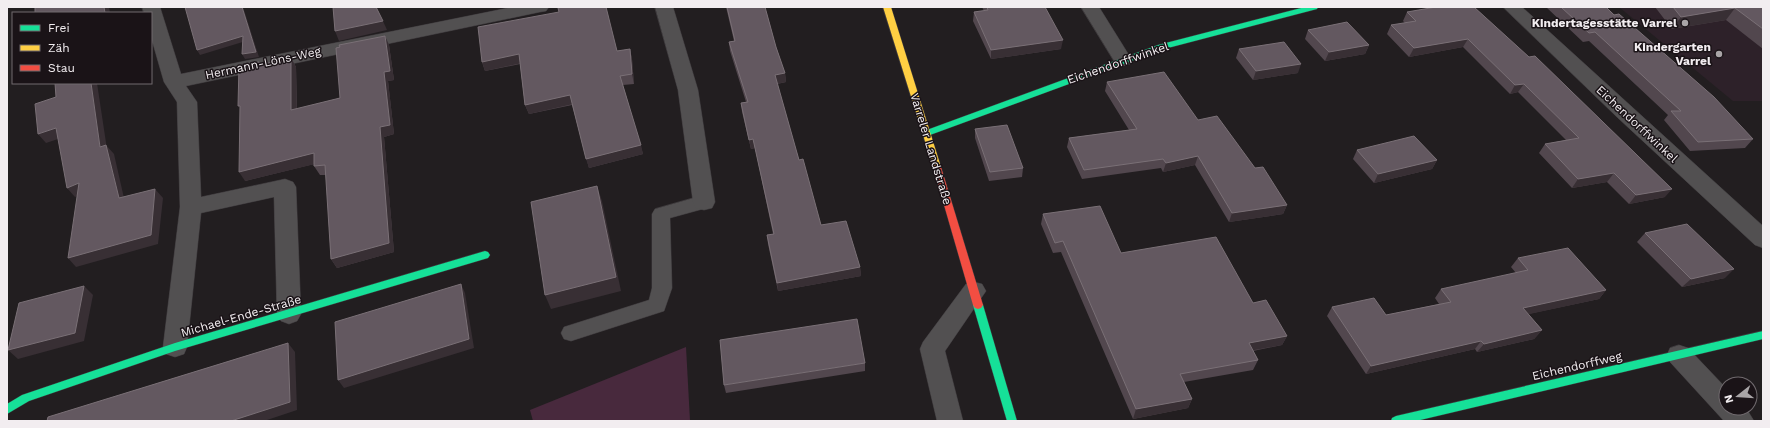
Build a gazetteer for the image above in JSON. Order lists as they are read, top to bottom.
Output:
{
  "streets": {
    "street": [
      "Hermann-Löns-Weg",
      "Eichendorffwinkel",
      "Varreler Landstraße",
      "Michael-Ende-Straße",
      "Eichendorffweg"
    ]
  },
  "crossings": [
    ["Eichendorffwinkel", "Varreler Landstraße"]
  ],
  "places": ["Kindertagesstätte Varrel", "Kindergarten Varrel"],
  "legend": ["Frei", "Zäh", "Stau"],
  "north": "left"
}
